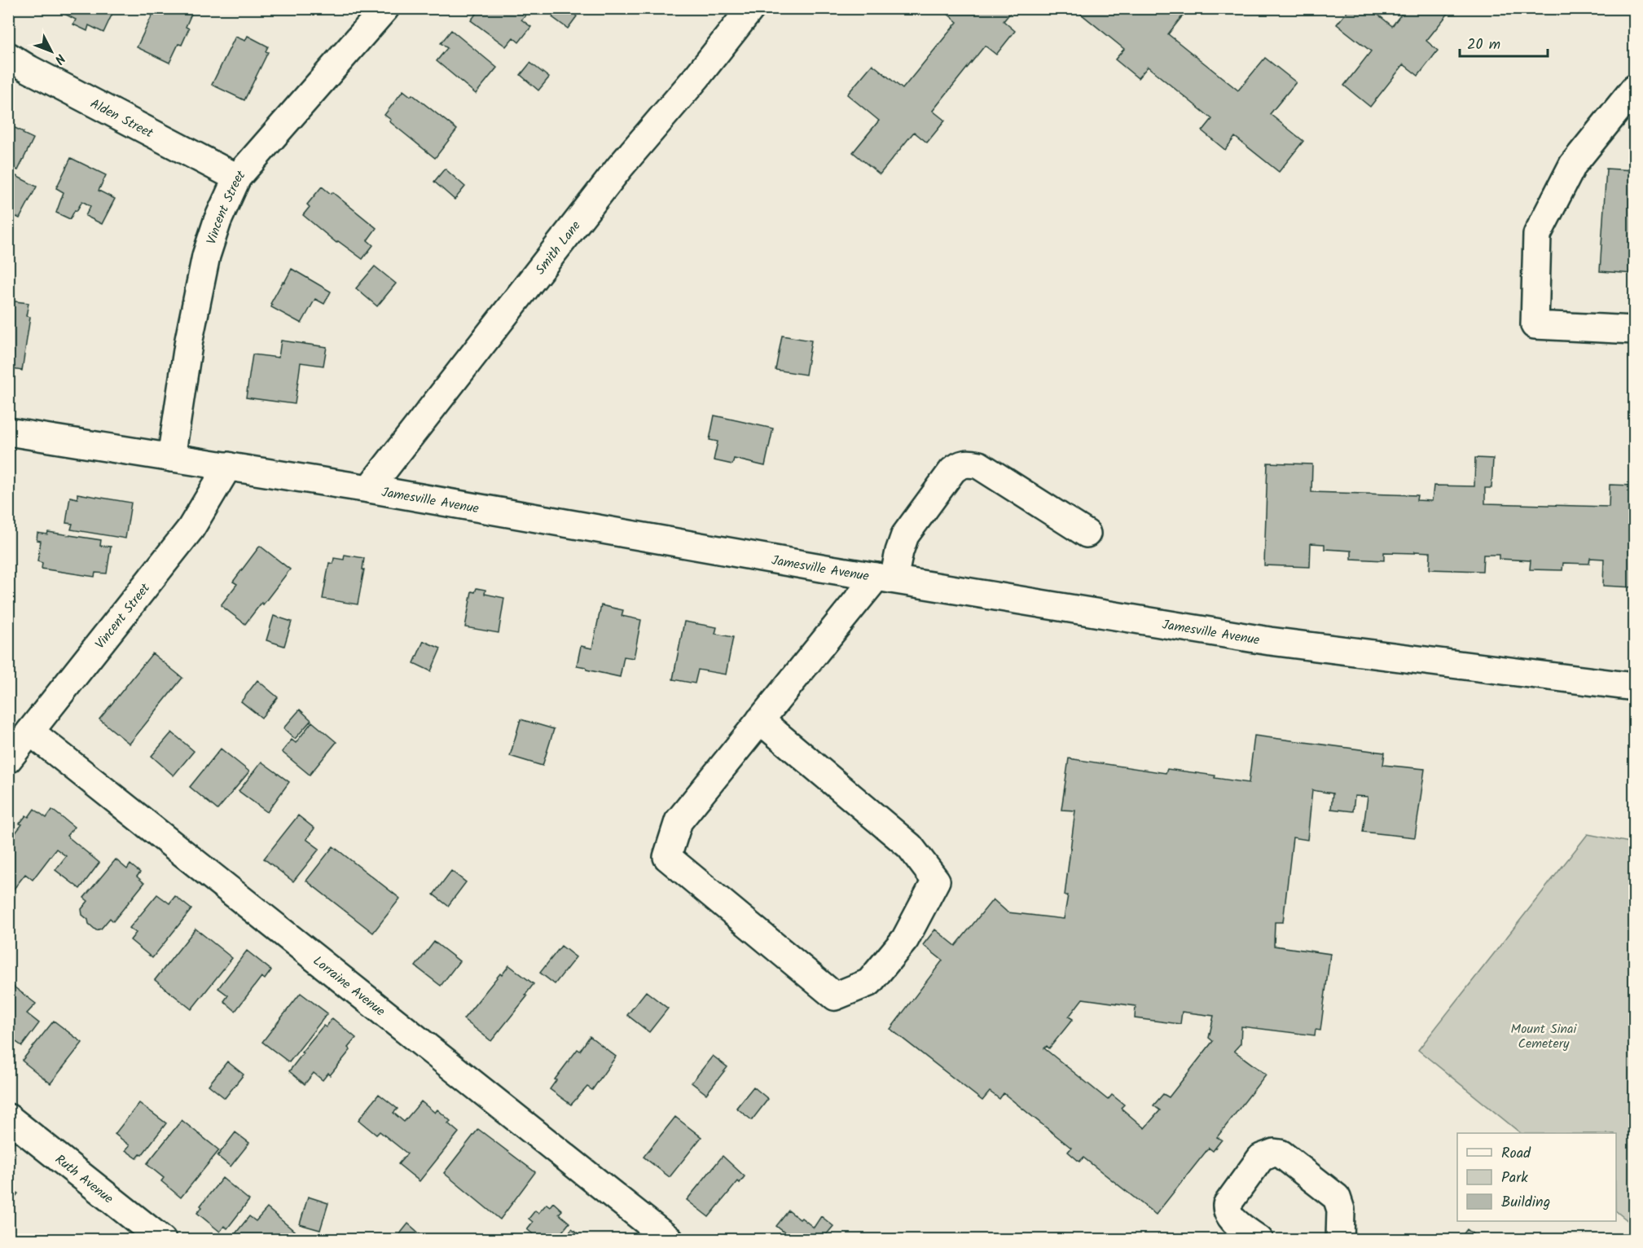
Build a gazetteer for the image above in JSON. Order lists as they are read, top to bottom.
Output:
{
  "streets": {
    "street": [
      "Alden Street",
      "Vincent Street",
      "Smith Lane",
      "Jamesville Avenue",
      "Lorraine Avenue",
      "Ruth Avenue"
    ]
  },
  "crossings": [
    ["Alden Street", "Vincent Street"],
    ["Vincent Street", "Jamesville Avenue"],
    ["Vincent Street", "Lorraine Avenue"],
    ["Smith Lane", "Jamesville Avenue"]
  ],
  "parks": ["Mount Sinai Cemetery"],
  "legend": ["Road", "Park", "Building"],
  "scale_bar": "20 m",
  "north": "bottom right"
}
